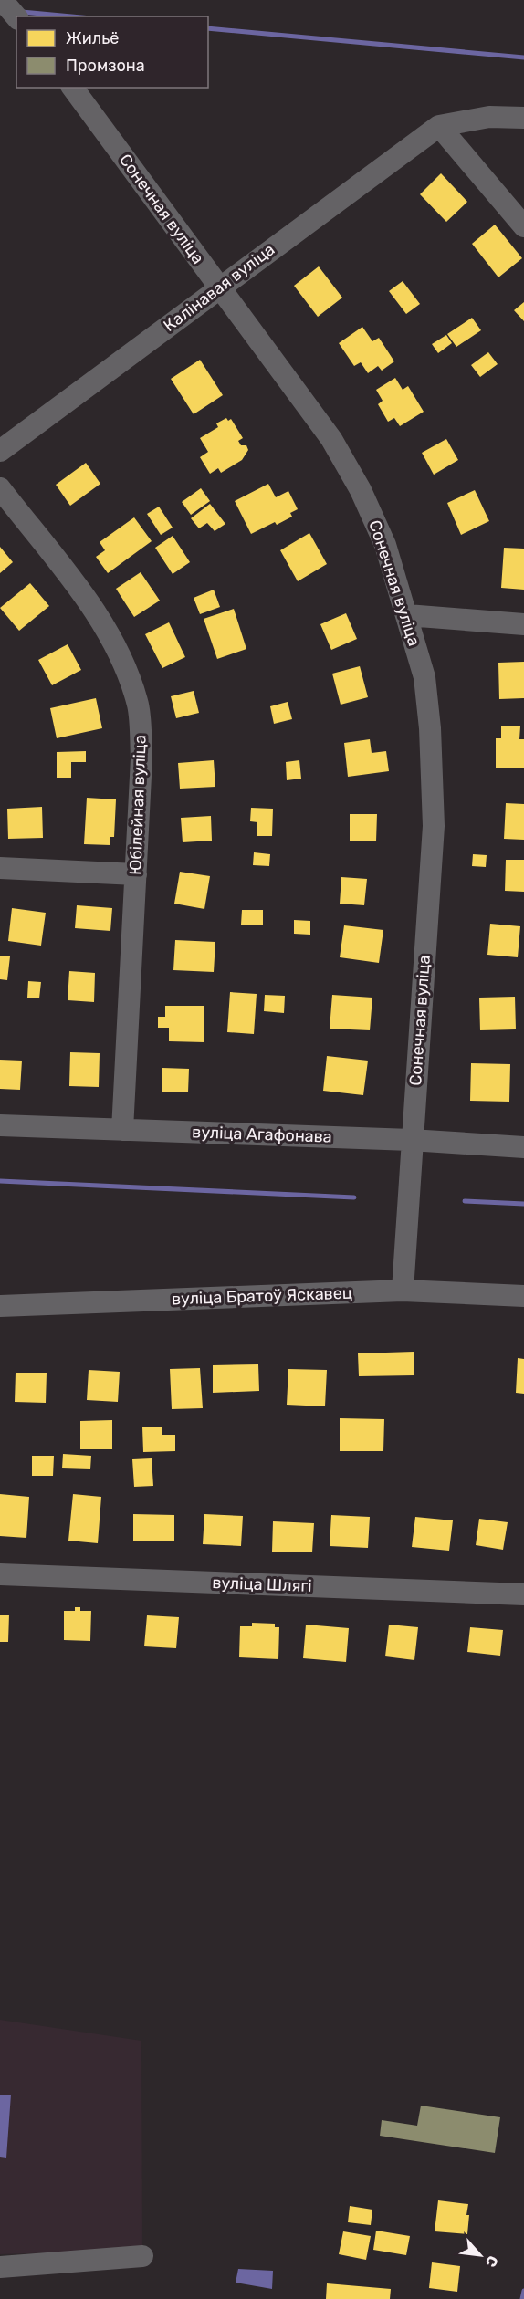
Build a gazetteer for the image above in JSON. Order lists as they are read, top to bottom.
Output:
{
  "streets": {
    "street": [
      "Сонечная вуліца",
      "Калінавая вуліца",
      "Юбілейная вуліца",
      "вуліца Агафонава",
      "вуліца Братоў Яскавец",
      "вуліца Шлягі"
    ]
  },
  "crossings": [
    ["Сонечная вуліца", "Калінавая вуліца"],
    ["Сонечная вуліца", "вуліца Агафонава"],
    ["Сонечная вуліца", "вуліца Братоў Яскавец"],
    ["Юбілейная вуліца", "вуліца Агафонава"]
  ],
  "legend": ["Жильё", "Промзона"],
  "north": "bottom right"
}
